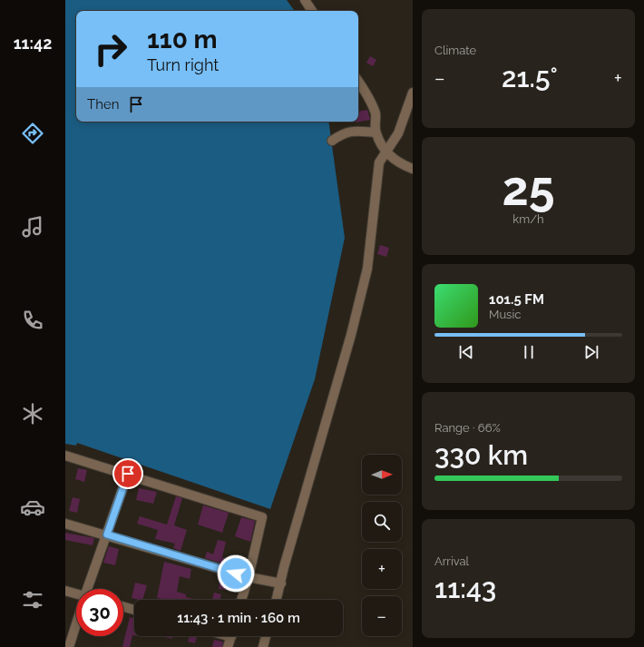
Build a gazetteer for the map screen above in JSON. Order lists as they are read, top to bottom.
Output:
{
  "north": "right",
  "page": {
    "tabs": "11:42",
    "tile": [
      "Climate",
      ["25", "km/h"],
      ["Range · 66%", "330 km"],
      ["Arrival", "11:43"]
    ],
    "turn": ["110 m", "Turn right"],
    "heat": ["−", "21.5°", "+"],
    "then": "Then",
    "song": ["101.5 FM", "Music"],
    "map_buttons": ["+", "−"],
    "limit": "30",
    "trip": "11:43 · 1 min · 160 m"
  }
}
